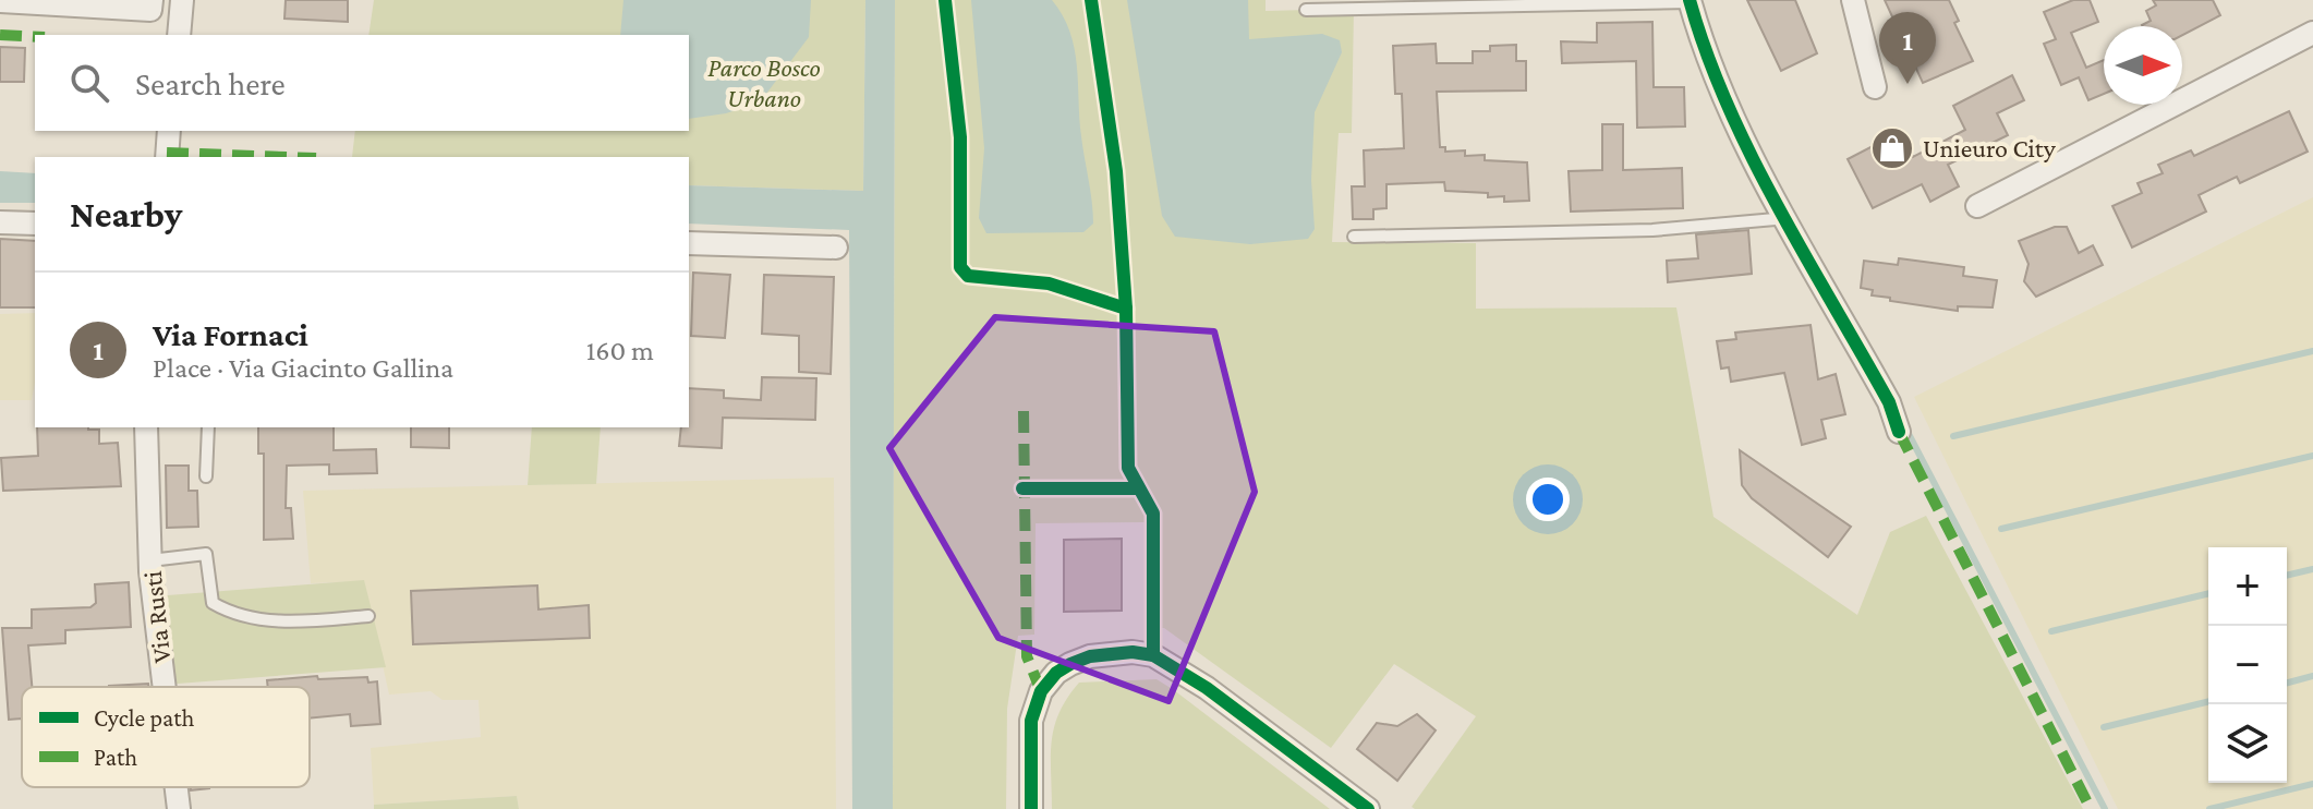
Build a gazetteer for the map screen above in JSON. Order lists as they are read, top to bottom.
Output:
{
  "streets": {
    "street": ["Via Rusti"]
  },
  "parks": ["Parco Bosco Urbano"],
  "places": {
    "shop": ["Unieuro City"]
  },
  "legend": ["Cycle path", "Path"],
  "north": "right",
  "page": {
    "pins": "1",
    "search": "Search here",
    "heading": "Nearby",
    "list": [
      {
        "mark": "1",
        "name": "Via Fornaci",
        "note": "Place · Via Giacinto Gallina",
        "value": "160 m"
      }
    ],
    "map_buttons": ["+", "−"]
  }
}
